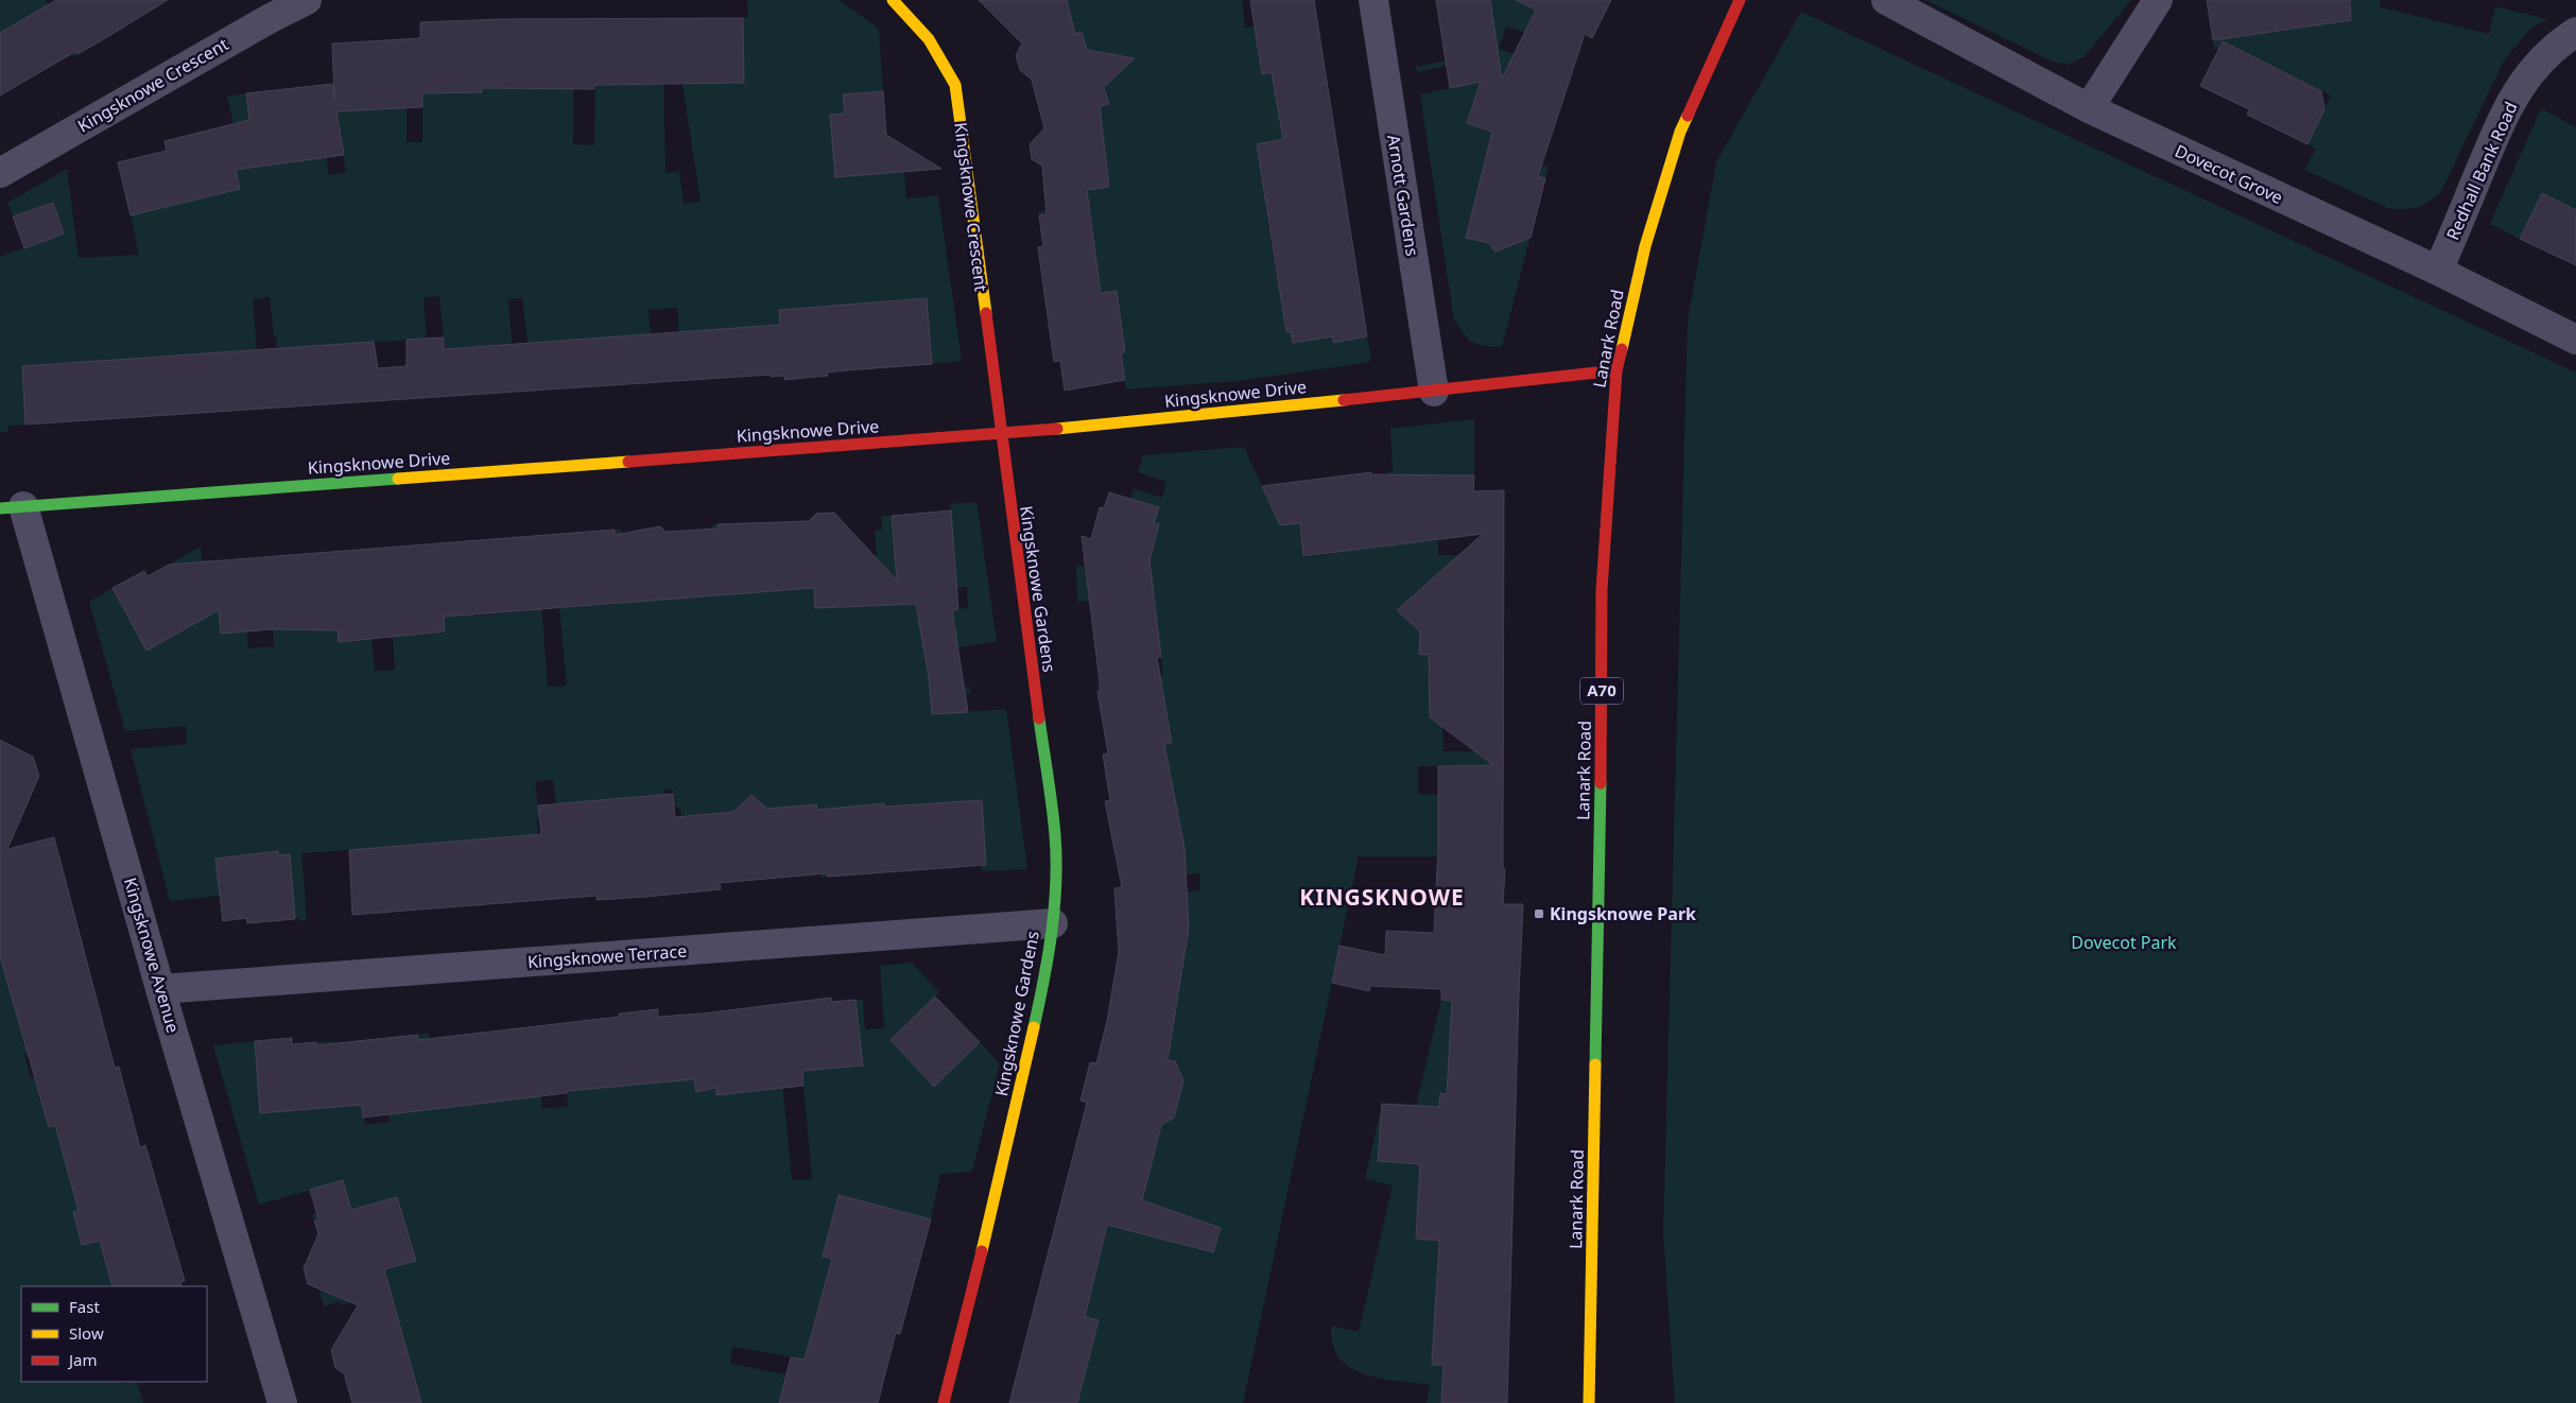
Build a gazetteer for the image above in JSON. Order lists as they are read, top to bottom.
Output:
{
  "streets": {
    "street": [
      "Kingsknowe Crescent",
      "Redhall Bank Road",
      "Dovecot Grove",
      "Arnott Gardens",
      "Lanark Road",
      "Kingsknowe Drive",
      "Kingsknowe Gardens",
      "A70",
      "Kingsknowe Avenue",
      "Kingsknowe Terrace"
    ]
  },
  "crossings": [
    ["Kingsknowe Crescent", "Kingsknowe Drive"],
    ["Kingsknowe Crescent", "Kingsknowe Gardens"],
    ["Redhall Bank Road", "Dovecot Grove"],
    ["Arnott Gardens", "Kingsknowe Drive"],
    ["Lanark Road", "Kingsknowe Drive"],
    ["Kingsknowe Drive", "Kingsknowe Gardens"],
    ["Kingsknowe Drive", "Kingsknowe Avenue"],
    ["Kingsknowe Gardens", "Kingsknowe Terrace"],
    ["Kingsknowe Avenue", "Kingsknowe Terrace"]
  ],
  "districts": ["KINGSKNOWE"],
  "parks": ["Dovecot Park"],
  "places": {
    "transit": ["Kingsknowe Park"]
  },
  "legend": ["Fast", "Slow", "Jam"]
}
